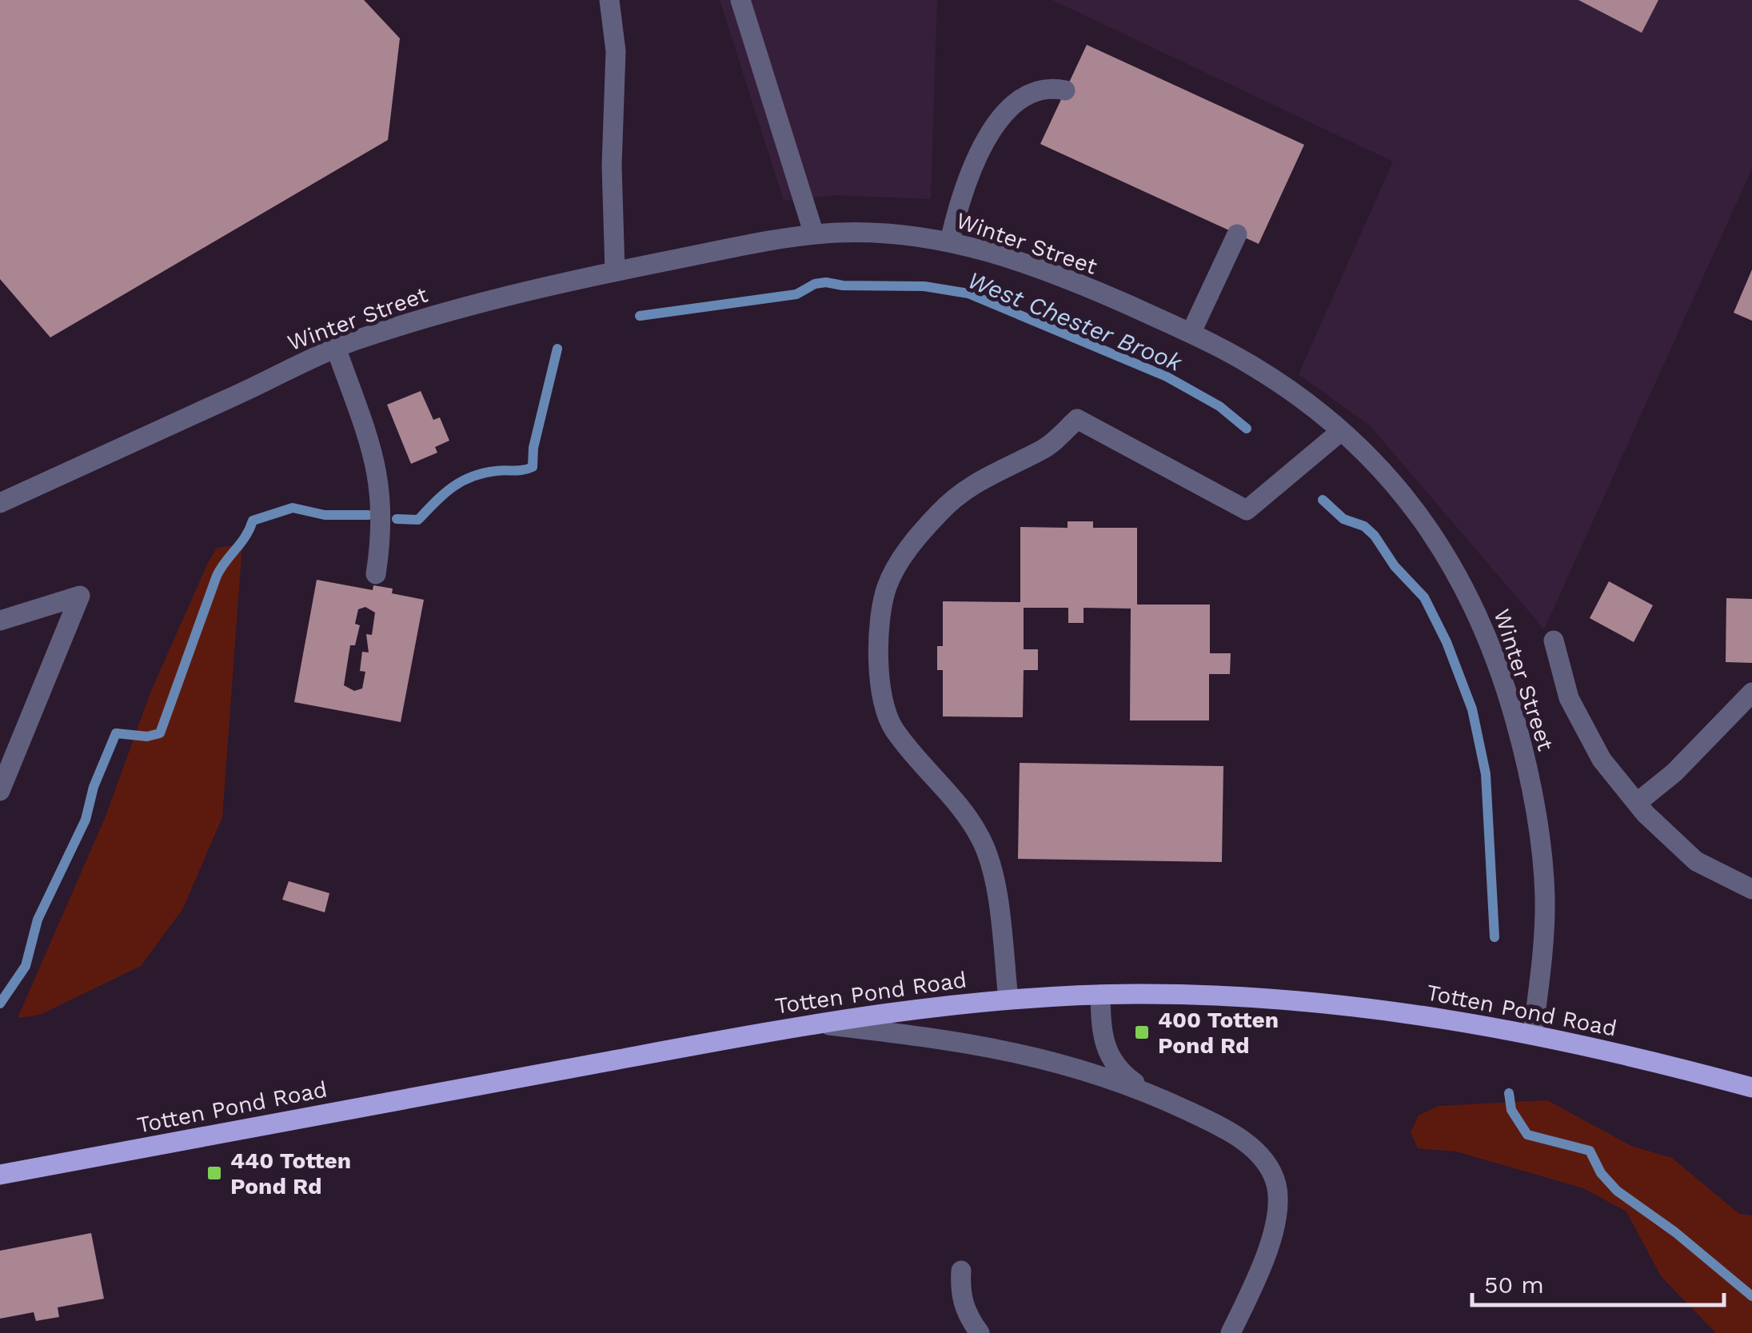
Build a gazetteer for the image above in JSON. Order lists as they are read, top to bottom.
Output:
{
  "streets": {
    "main road": ["Totten Pond Road"],
    "street": ["Winter Street"]
  },
  "crossings": [
    ["Winter Street", "Totten Pond Road"]
  ],
  "water": ["West Chester Brook"],
  "places": {
    "transit": ["400 Totten Pond Rd", "440 Totten Pond Rd"]
  },
  "scale_bar": "50 m"
}
